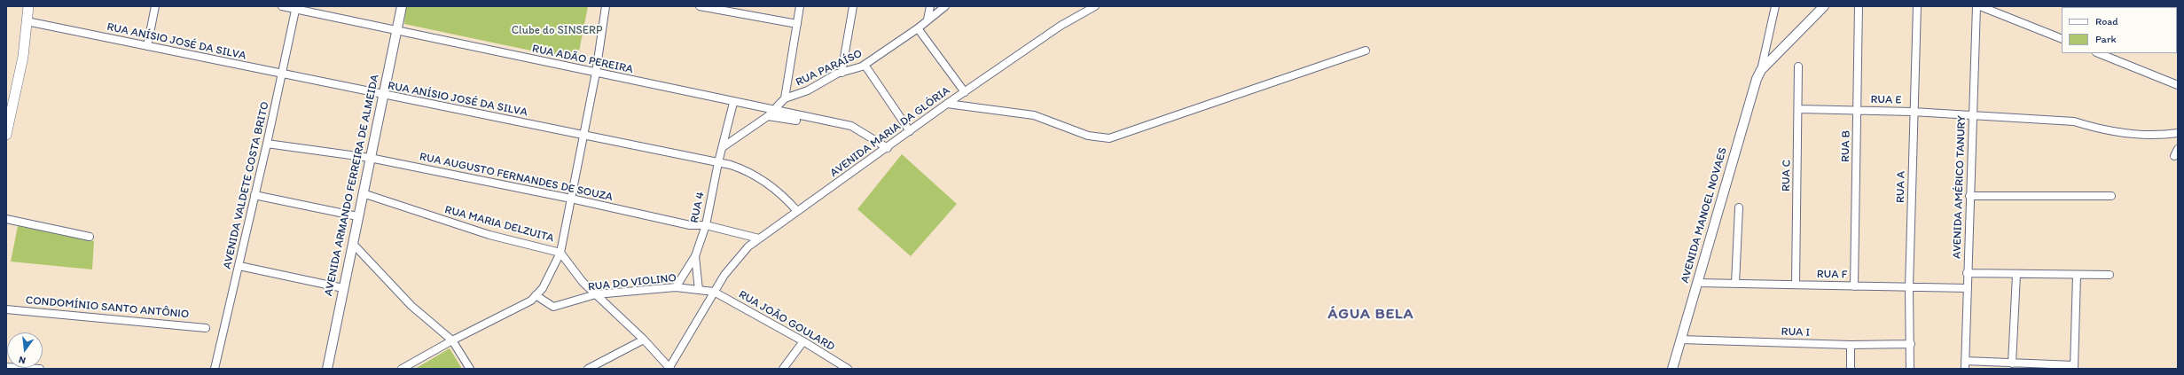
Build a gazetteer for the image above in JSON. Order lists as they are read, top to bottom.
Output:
{
  "streets": {
    "street": [
      "RUA ANÍSIO JOSÉ DA SILVA",
      "RUA ADÃO PEREIRA",
      "RUA PARAÍSO",
      "RUA E",
      "AVENIDA MARIA DA GLÓRIA",
      "RUA B",
      "RUA C",
      "RUA AUGUSTO FERNANDES DE SOUZA",
      "AVENIDA VALDETE COSTA BRITO",
      "AVENIDA ARMANDO FERREIRA DE ALMEIDA",
      "RUA A",
      "AVENIDA AMÉRICO TANURY",
      "RUA 4",
      "AVENIDA MANOEL NOVAES",
      "RUA MARIA DELZUITA",
      "RUA F",
      "RUA DO VIOLINO",
      "CONDOMÍNIO SANTO ANTÔNIO",
      "RUA JOÃO GOULARD",
      "RUA I"
    ]
  },
  "crossings": [
    ["RUA ANÍSIO JOSÉ DA SILVA", "AVENIDA MARIA DA GLÓRIA"],
    ["RUA ANÍSIO JOSÉ DA SILVA", "AVENIDA VALDETE COSTA BRITO"],
    ["RUA ANÍSIO JOSÉ DA SILVA", "AVENIDA ARMANDO FERREIRA DE ALMEIDA"],
    ["RUA ANÍSIO JOSÉ DA SILVA", "RUA 4"],
    ["RUA ADÃO PEREIRA", "RUA PARAÍSO"],
    ["RUA ADÃO PEREIRA", "AVENIDA MARIA DA GLÓRIA"],
    ["RUA ADÃO PEREIRA", "AVENIDA VALDETE COSTA BRITO"],
    ["RUA ADÃO PEREIRA", "AVENIDA ARMANDO FERREIRA DE ALMEIDA"],
    ["RUA E", "RUA B"],
    ["RUA E", "RUA C"],
    ["RUA E", "RUA A"],
    ["RUA E", "AVENIDA AMÉRICO TANURY"],
    ["AVENIDA MARIA DA GLÓRIA", "RUA AUGUSTO FERNANDES DE SOUZA"],
    ["AVENIDA MARIA DA GLÓRIA", "RUA MARIA DELZUITA"],
    ["AVENIDA MARIA DA GLÓRIA", "RUA DO VIOLINO"],
    ["AVENIDA MARIA DA GLÓRIA", "RUA JOÃO GOULARD"],
    ["RUA B", "RUA F"],
    ["RUA C", "RUA F"],
    ["RUA AUGUSTO FERNANDES DE SOUZA", "AVENIDA VALDETE COSTA BRITO"],
    ["RUA AUGUSTO FERNANDES DE SOUZA", "AVENIDA ARMANDO FERREIRA DE ALMEIDA"],
    ["RUA AUGUSTO FERNANDES DE SOUZA", "RUA 4"],
    ["AVENIDA ARMANDO FERREIRA DE ALMEIDA", "RUA MARIA DELZUITA"],
    ["RUA A", "RUA F"],
    ["RUA A", "RUA I"],
    ["AVENIDA AMÉRICO TANURY", "RUA F"],
    ["RUA 4", "RUA DO VIOLINO"],
    ["AVENIDA MANOEL NOVAES", "RUA F"],
    ["AVENIDA MANOEL NOVAES", "RUA I"],
    ["RUA MARIA DELZUITA", "RUA DO VIOLINO"],
    ["RUA DO VIOLINO", "RUA JOÃO GOULARD"]
  ],
  "districts": ["ÁGUA BELA"],
  "parks": ["Clube do SINSERP"],
  "legend": ["Road", "Park"],
  "north": "bottom"
}
